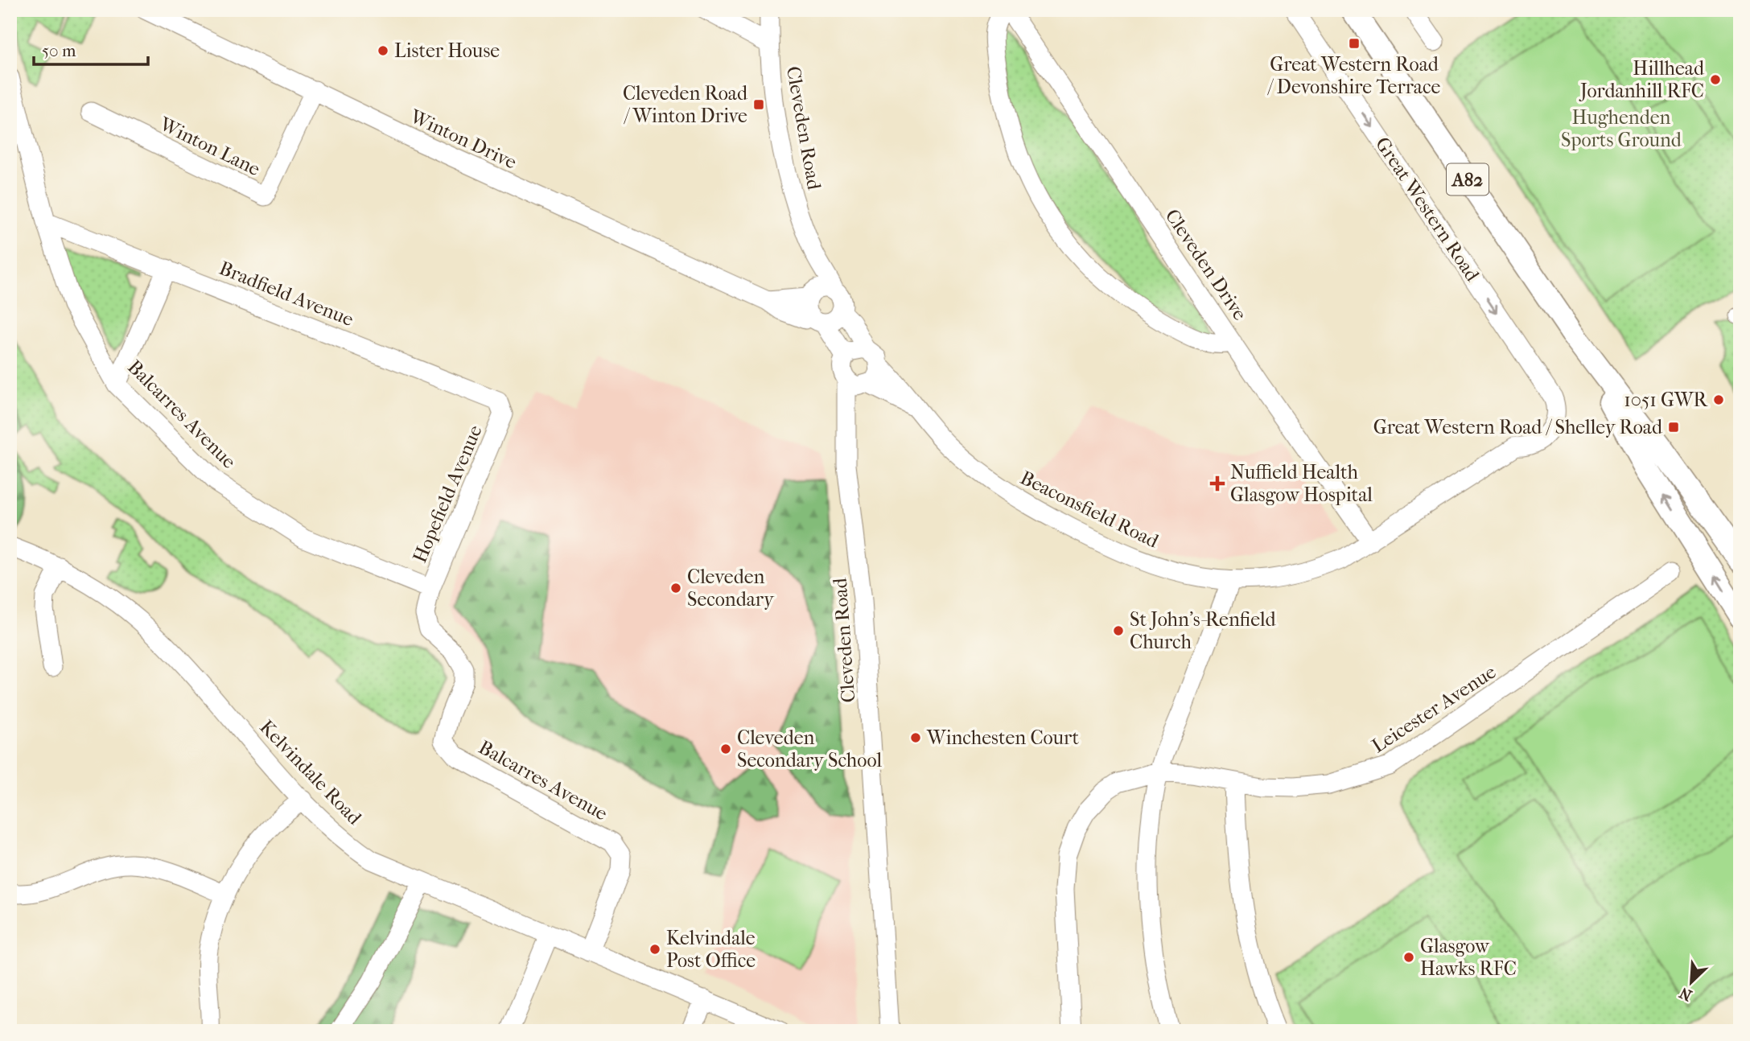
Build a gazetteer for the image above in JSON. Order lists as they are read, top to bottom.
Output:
{
  "streets": {
    "main road": ["A82"],
    "street": [
      "Cleveden Road",
      "Winton Drive",
      "Winton Lane",
      "Great Western Road",
      "Cleveden Drive",
      "Bradfield Avenue",
      "Balcarres Avenue",
      "Hopefield Avenue",
      "Beaconsfield Road",
      "Leicester Avenue",
      "Kelvindale Road"
    ]
  },
  "crossings": [
    ["Cleveden Road", "Winton Drive"],
    ["Cleveden Road", "Beaconsfield Road"],
    ["Winton Drive", "Winton Lane"],
    ["Great Western Road", "Beaconsfield Road"],
    ["Cleveden Drive", "Beaconsfield Road"],
    ["Bradfield Avenue", "Balcarres Avenue"],
    ["Bradfield Avenue", "Hopefield Avenue"],
    ["Balcarres Avenue", "Hopefield Avenue"],
    ["Balcarres Avenue", "Kelvindale Road"]
  ],
  "one_way": ["Great Western Road"],
  "parks": ["Hughenden Sports Ground"],
  "places": {
    "transit": ["Great Western Road / Devonshire Terrace", "Cleveden Road / Winton Drive", "Great Western Road / Shelley Road"],
    "other": [
      "Lister House",
      "Hillhead Jordanhill RFC",
      "1051 GWR",
      "Cleveden Secondary",
      "St John’s-Renfield Church",
      "Winchesten Court",
      "Cleveden Secondary School",
      "Kelvindale Post Office",
      "Glasgow Hawks RFC"
    ],
    "health": ["Nuffield Health Glasgow Hospital"]
  },
  "scale_bar": "50 m",
  "north": "bottom left"
}
